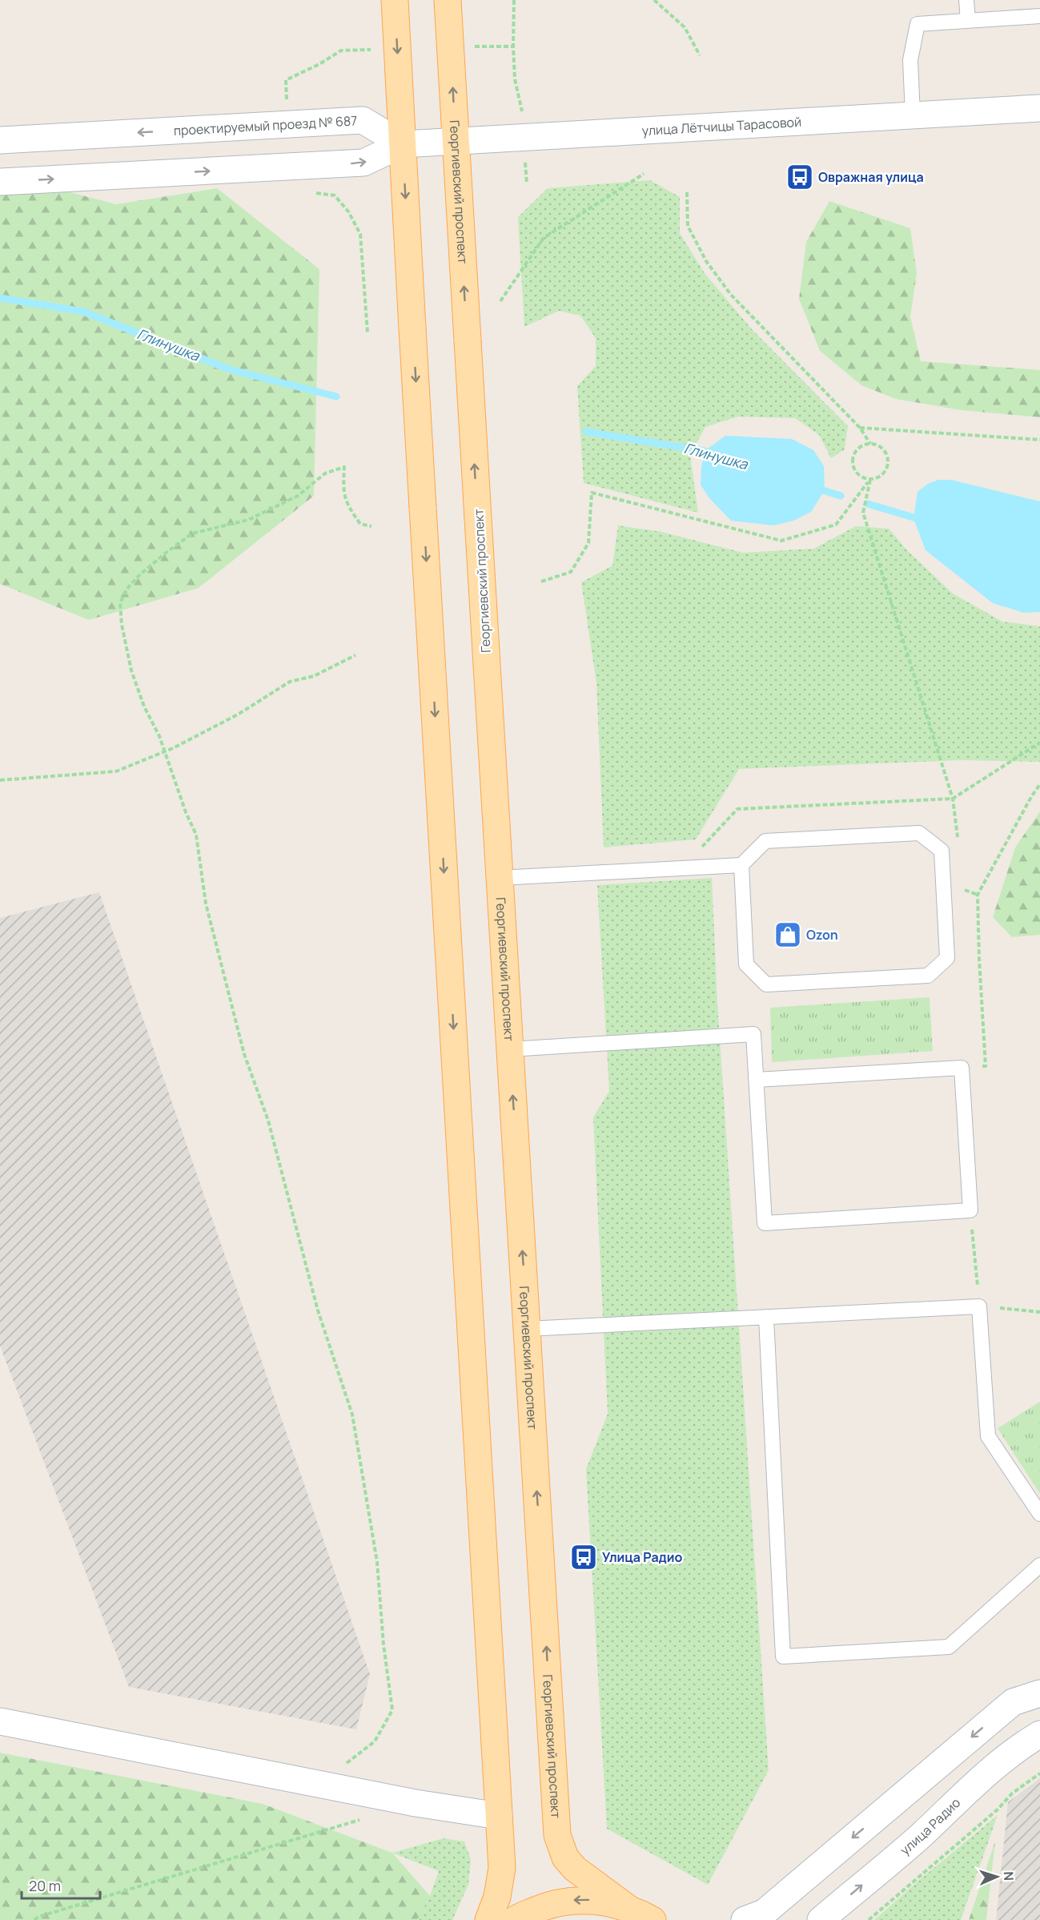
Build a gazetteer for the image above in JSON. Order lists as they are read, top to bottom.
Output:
{
  "streets": {
    "main road": ["Георгиевский проспект"],
    "street": ["проектируемый проезд № 687", "улица Лётчицы Тарасовой", "улица Радио"]
  },
  "crossings": [
    ["проектируемый проезд № 687", "улица Лётчицы Тарасовой"],
    ["улица Лётчицы Тарасовой", "Георгиевский проспект"]
  ],
  "water": ["Глинушка"],
  "places": {
    "bus stop": ["Овражная улица", "Улица Радио"],
    "shop": ["Ozon"]
  },
  "scale_bar": "20 m",
  "north": "right"
}
